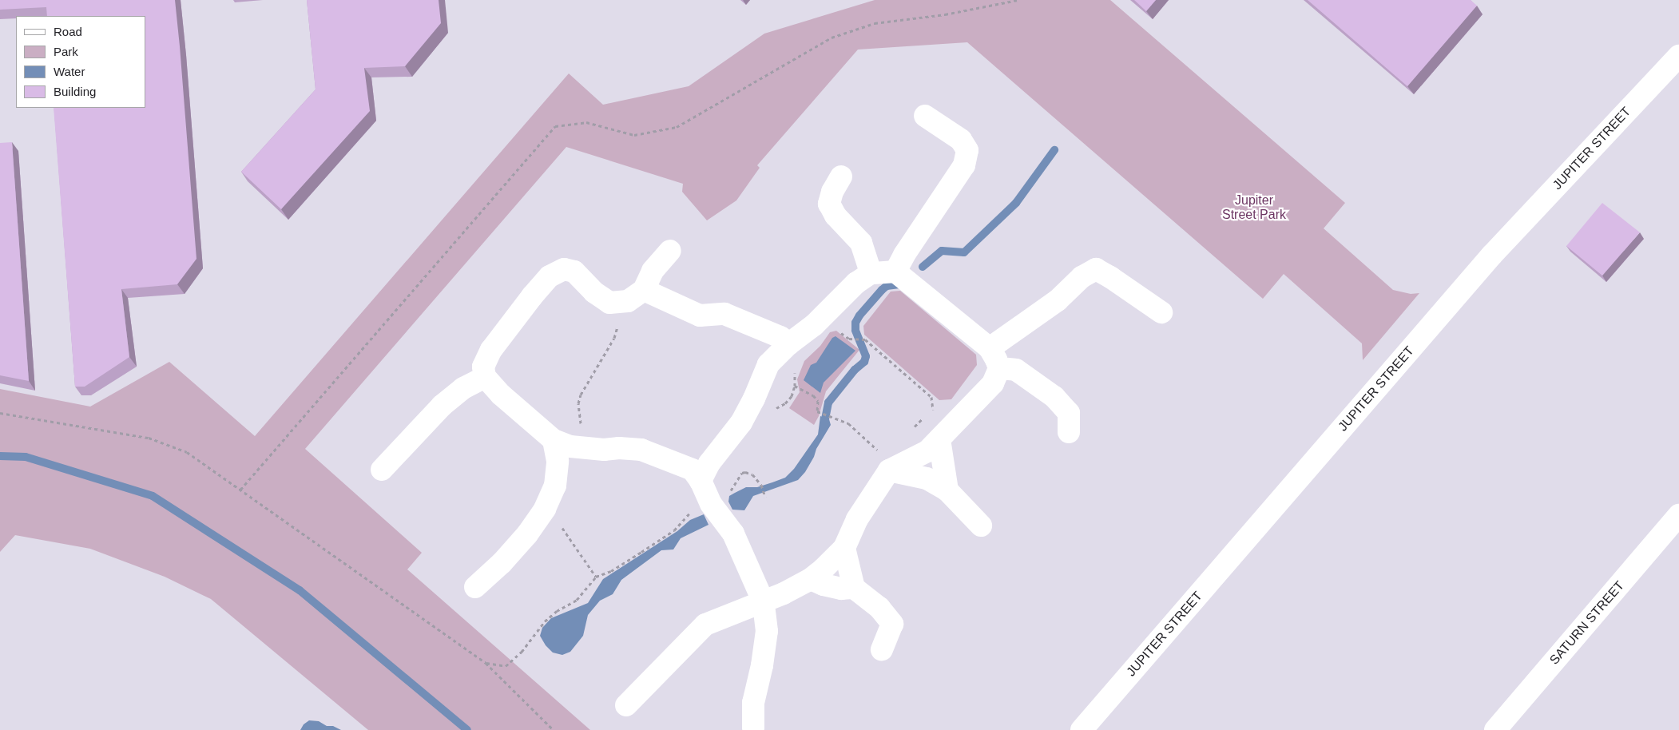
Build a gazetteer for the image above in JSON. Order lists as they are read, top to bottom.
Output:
{
  "streets": {
    "street": ["JUPITER STREET", "SATURN STREET"]
  },
  "parks": ["Jupiter Street Park"],
  "legend": [
    "Road",
    "Park",
    "Water",
    "Building"
  ]
}
